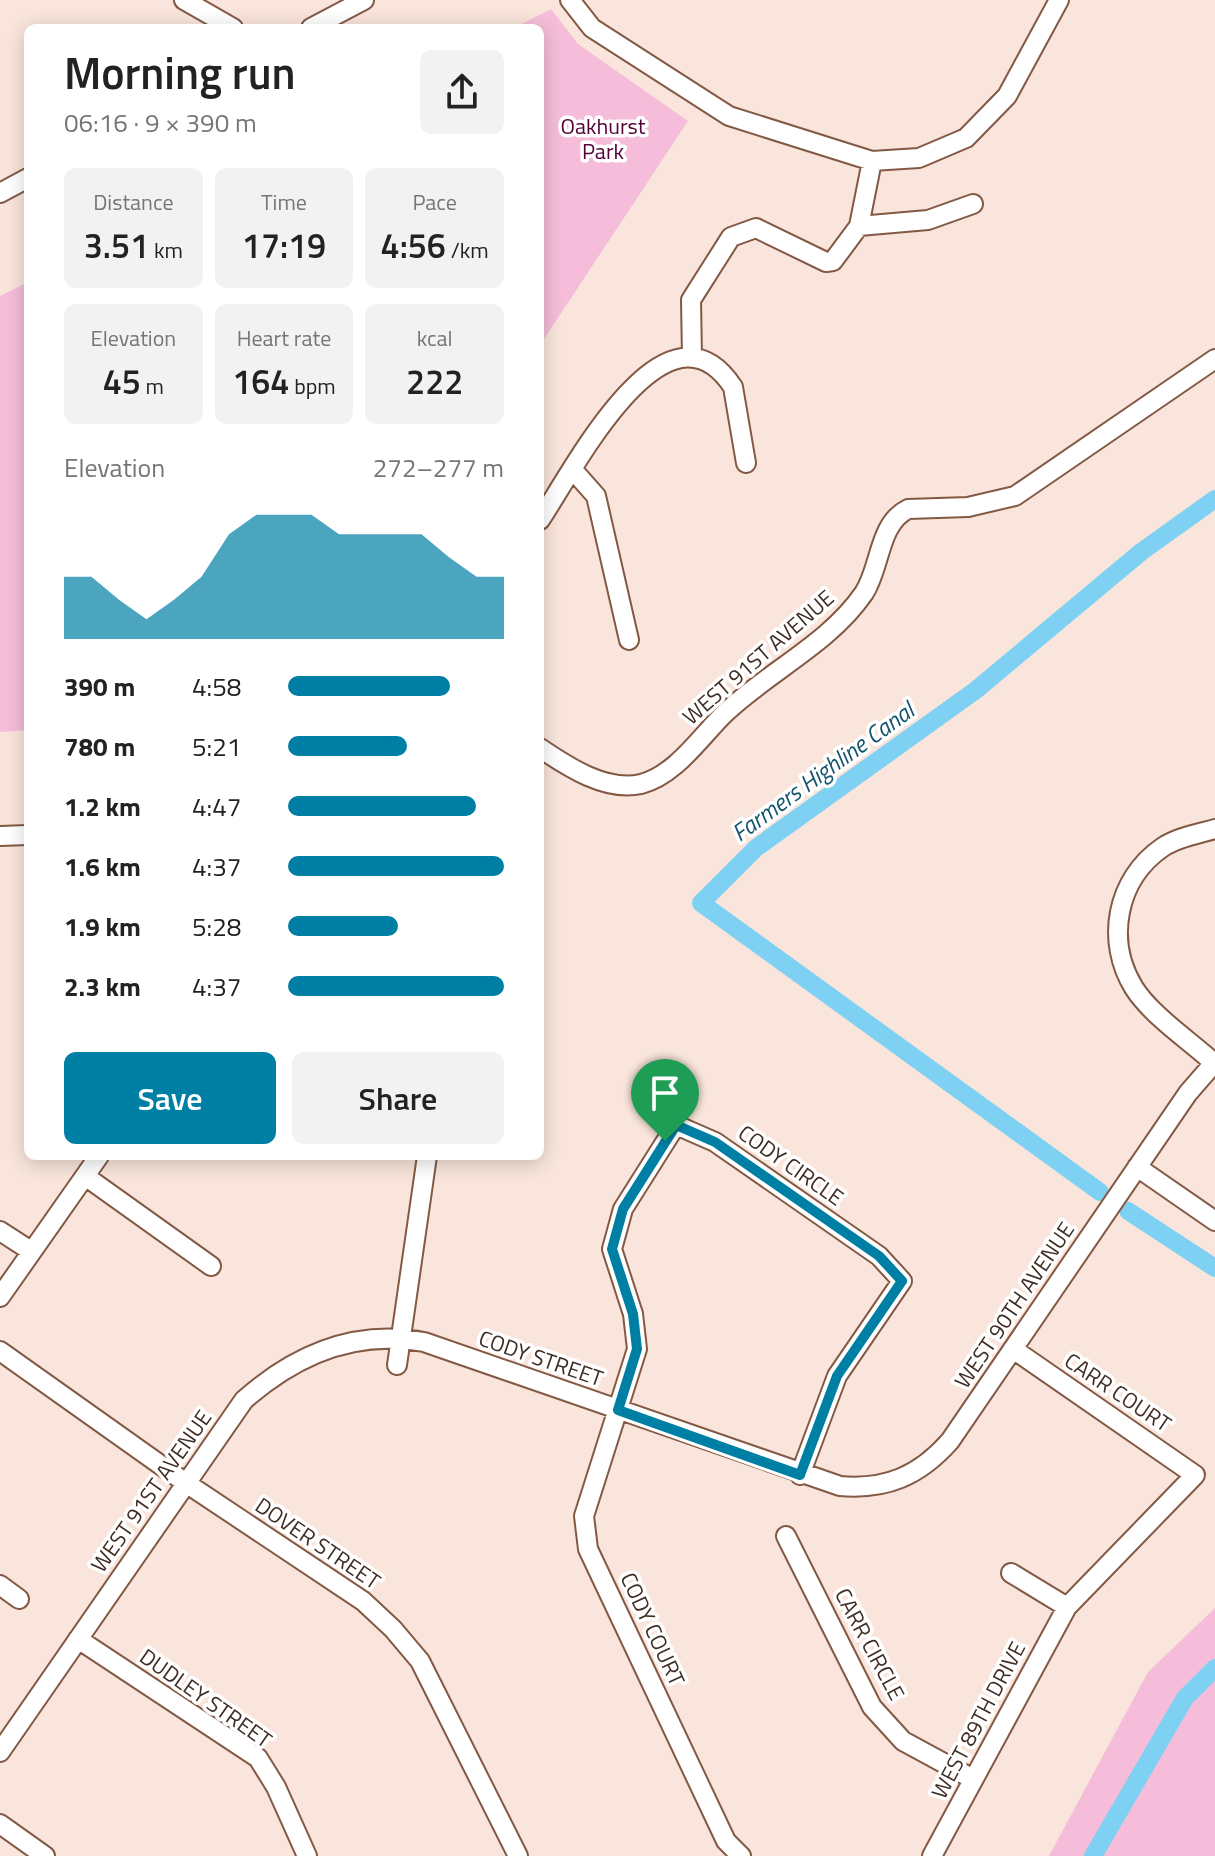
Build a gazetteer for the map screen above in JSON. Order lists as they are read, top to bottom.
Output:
{
  "streets": {
    "street": [
      "WEST 91ST AVENUE",
      "CODY CIRCLE",
      "WEST 90TH AVENUE",
      "CODY STREET",
      "CARR COURT",
      "DOVER STREET",
      "CODY COURT",
      "CARR CIRCLE",
      "DUDLEY STREET",
      "WEST 89TH DRIVE"
    ]
  },
  "crossings": [
    ["WEST 91ST AVENUE", "CODY STREET"],
    ["WEST 91ST AVENUE", "DOVER STREET"],
    ["WEST 91ST AVENUE", "DUDLEY STREET"],
    ["CODY CIRCLE", "WEST 90TH AVENUE"],
    ["CODY CIRCLE", "CODY STREET"],
    ["CODY CIRCLE", "CODY COURT"],
    ["WEST 90TH AVENUE", "CODY STREET"],
    ["WEST 90TH AVENUE", "CARR COURT"],
    ["CODY STREET", "CODY COURT"],
    ["CARR COURT", "WEST 89TH DRIVE"],
    ["CARR CIRCLE", "WEST 89TH DRIVE"]
  ],
  "water": ["Farmers Highline Canal"],
  "parks": ["Oakhurst Park"],
  "page": {
    "heading": ["Morning run", "06:16 · 9 × 390 m"],
    "stats": [
      ["Distance", "3.51 km"],
      ["Time", "17:19"],
      ["Pace", "4:56 /km"],
      ["Elevation", "45 m"],
      ["Heart rate", "164 bpm"],
      ["kcal", "222"]
    ],
    "chart": ["Elevation", "272–277 m"],
    "list": [
      {
        "name": "390 m",
        "note": "4:58"
      },
      {
        "name": "780 m",
        "note": "5:21"
      },
      {
        "name": "1.2 km",
        "note": "4:47"
      },
      {
        "name": "1.6 km",
        "note": "4:37"
      },
      {
        "name": "1.9 km",
        "note": "5:28"
      },
      {
        "name": "2.3 km",
        "note": "4:37"
      }
    ],
    "buttons": ["Save", "Share"]
  }
}
